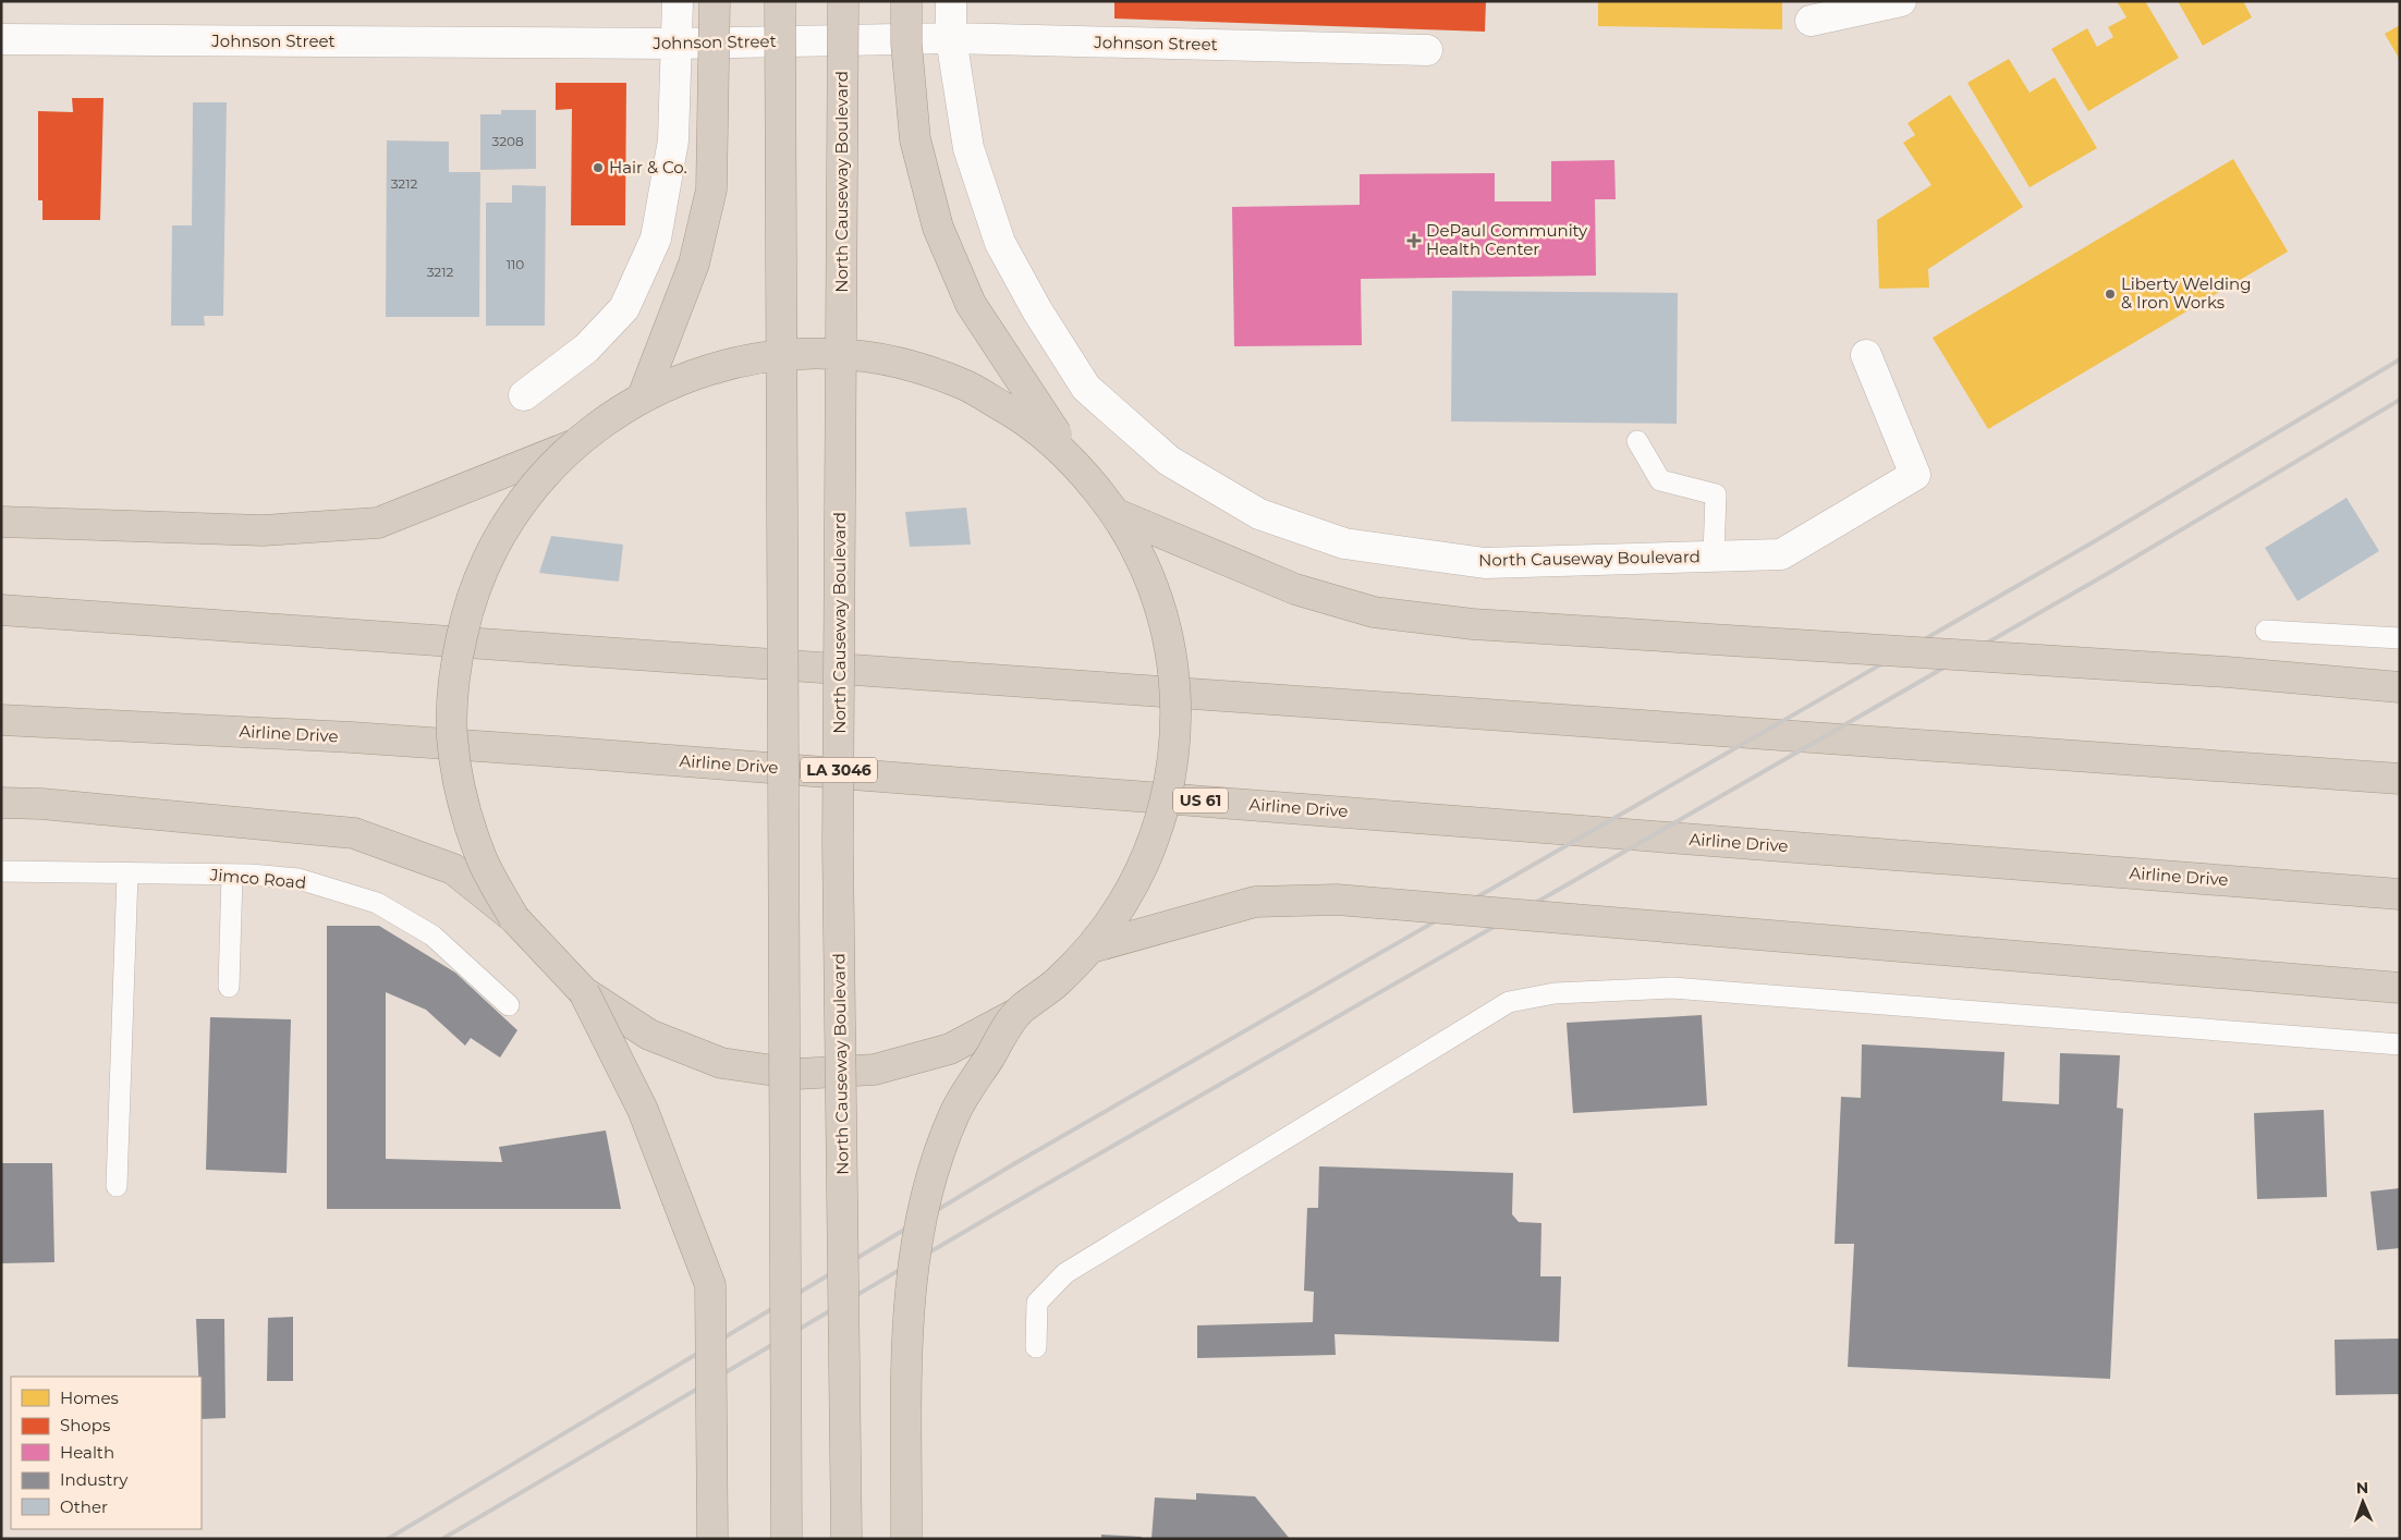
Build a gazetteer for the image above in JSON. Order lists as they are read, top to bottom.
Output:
{
  "streets": {
    "highway": [
      "North Causeway Boulevard",
      "Airline Drive",
      "LA 3046",
      "US 61"
    ],
    "street": ["Johnson Street"],
    "lane": ["Jimco Road"]
  },
  "crossings": [
    ["Johnson Street", "North Causeway Boulevard"]
  ],
  "places": {
    "other": ["Hair & Co.", "Liberty Welding & Iron Works"],
    "health": ["DePaul Community Health Center"]
  },
  "house_numbers": [
    "3208",
    "3212",
    "110",
    "3212"
  ],
  "legend": [
    "Homes",
    "Shops",
    "Health",
    "Industry",
    "Other"
  ],
  "north": "top"
}
